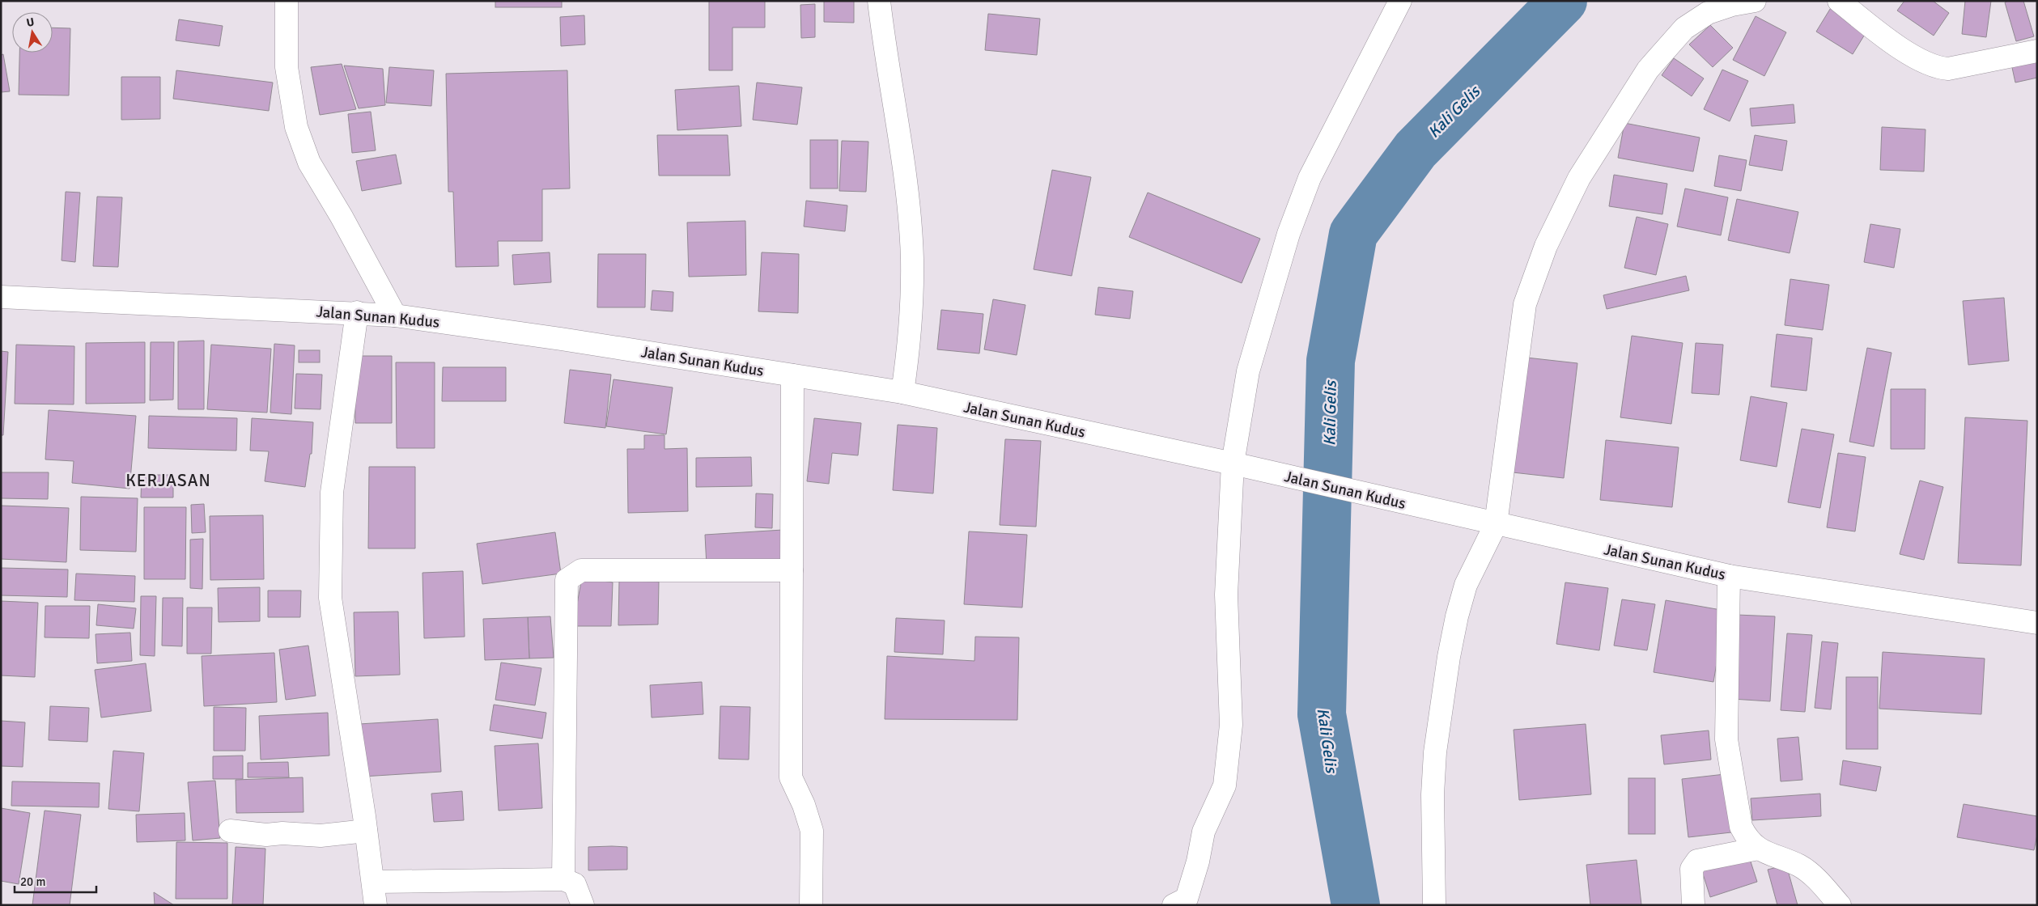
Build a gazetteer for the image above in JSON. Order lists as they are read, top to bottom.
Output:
{
  "streets": {
    "street": ["Jalan Sunan Kudus"]
  },
  "districts": ["KERJASAN"],
  "water": ["Kali Gelis"],
  "scale_bar": "20 m",
  "north": "top"
}
